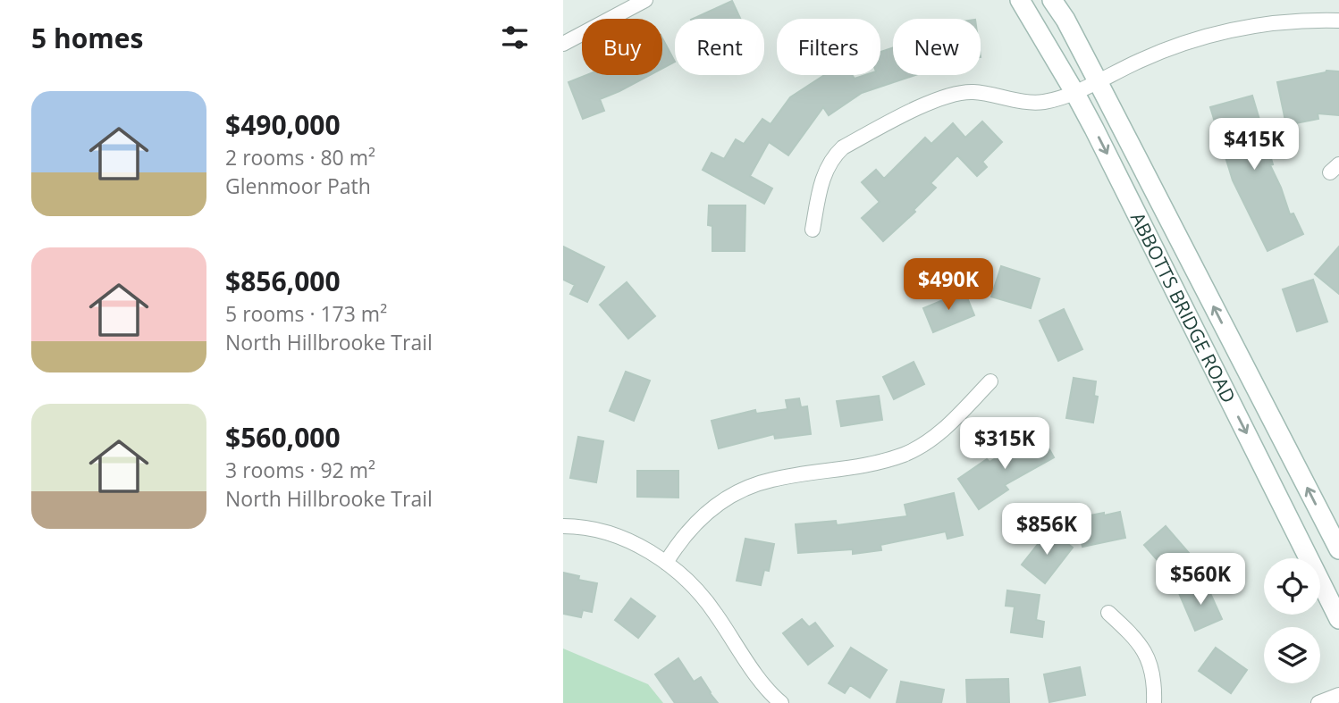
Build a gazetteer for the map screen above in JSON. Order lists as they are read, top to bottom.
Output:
{
  "streets": {
    "main road": ["ABBOTTS BRIDGE ROAD"]
  },
  "page": {
    "heading": "5 homes",
    "chip": [
      "Buy",
      "Rent",
      "Filters",
      "New"
    ],
    "list": [
      {
        "name": "$490,000",
        "note": "2 rooms · 80 m² · Glenmoor Path"
      },
      {
        "name": "$856,000",
        "note": "5 rooms · 173 m² · North Hillbrooke Trail"
      },
      {
        "name": "$560,000",
        "note": "3 rooms · 92 m² · North Hillbrooke Trail"
      }
    ],
    "price": [
      "$415K",
      "$490K",
      "$315K",
      "$856K",
      "$560K"
    ]
  }
}
